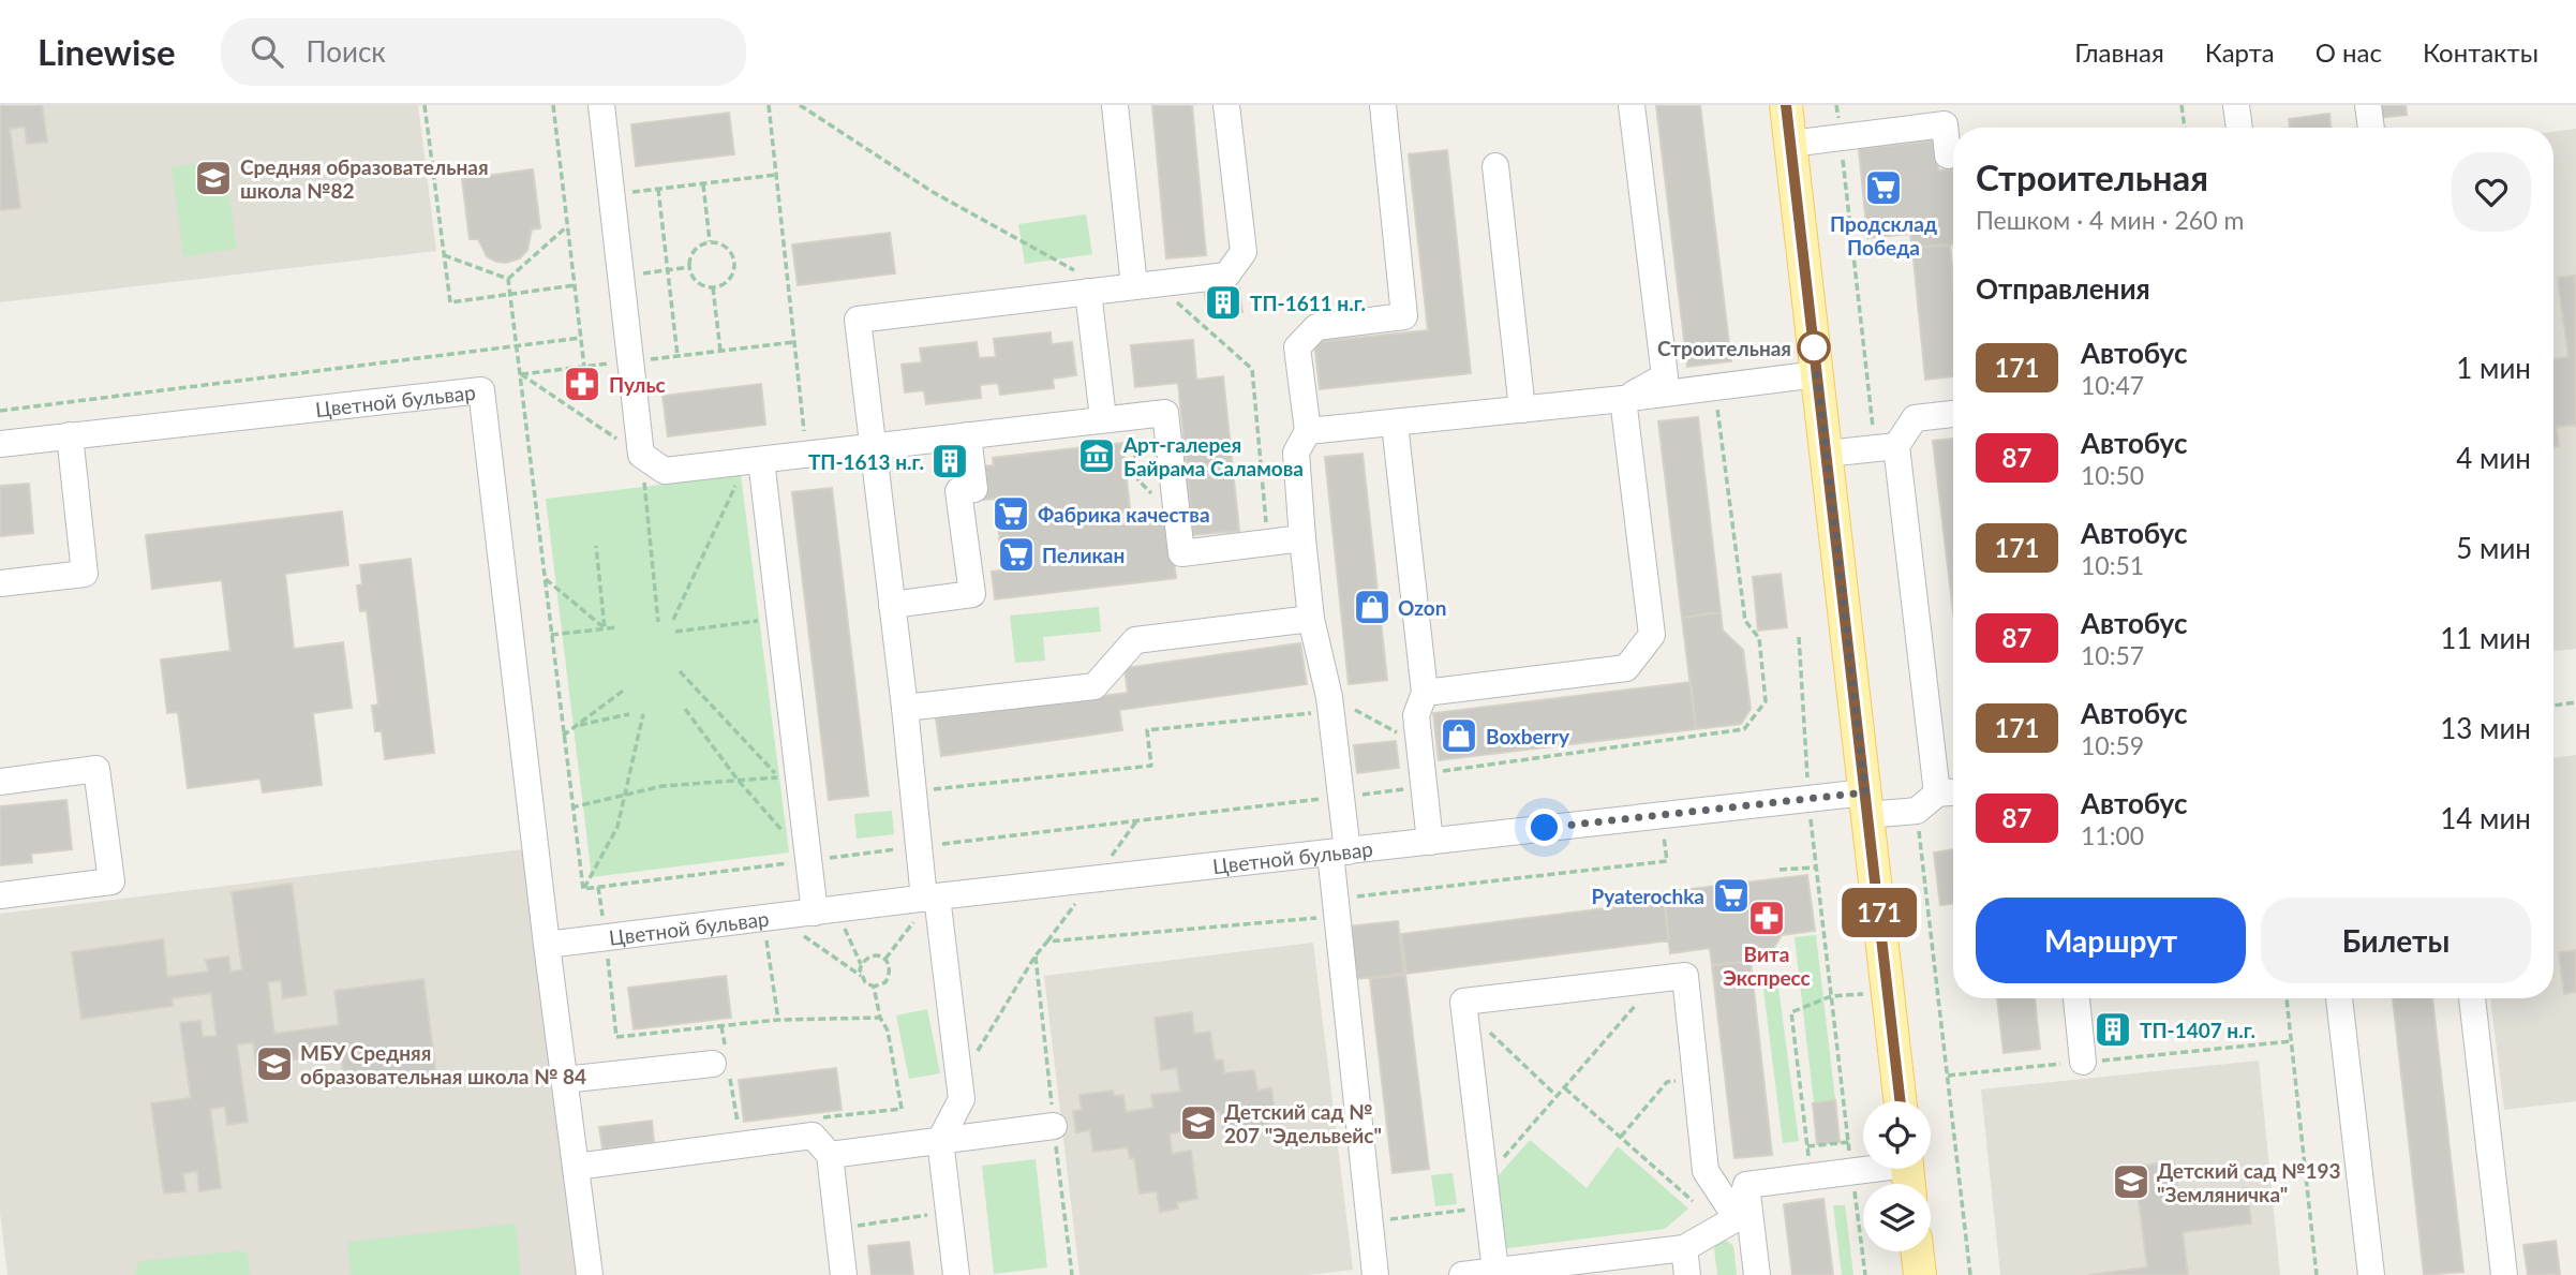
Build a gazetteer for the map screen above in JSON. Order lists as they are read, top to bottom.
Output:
{
  "streets": {
    "street": ["Цветной бульвар"]
  },
  "places": {
    "school or university": [
      "Средняя образовательная школа №82",
      "МБУ Средняя образовательная школа № 84",
      "Детский сад № 207 \"Эдельвейс\"",
      "Детский сад №193 \"Земляничка\""
    ],
    "supermarket": [
      "Продсклад Победа",
      "Фабрика качества",
      "Пеликан",
      "Pyaterochka"
    ],
    "building": ["ТП-1611 н.г.", "ТП-1613 н.г.", "ТП-1407 н.г."],
    "other": ["Строительная"],
    "pharmacy": ["Пульс", "Вита Экспресс"],
    "museum": ["Арт-галерея Байрама Саламова"],
    "shop": ["Ozon", "Boxberry"]
  },
  "lines": ["bus line 171"],
  "page": {
    "header": "Linewise",
    "search": "Поиск",
    "nav": [
      "Главная",
      "Карта",
      "О нас",
      "Контакты"
    ],
    "on_map": "171",
    "heading": [
      ["Строительная", "Пешком · 4 мин · 260 m"],
      "Отправления"
    ],
    "list": [
      {
        "mark": "171",
        "name": "Автобус",
        "note": "10:47",
        "value": "1 мин"
      },
      {
        "mark": "87",
        "name": "Автобус",
        "note": "10:50",
        "value": "4 мин"
      },
      {
        "mark": "171",
        "name": "Автобус",
        "note": "10:51",
        "value": "5 мин"
      },
      {
        "mark": "87",
        "name": "Автобус",
        "note": "10:57",
        "value": "11 мин"
      },
      {
        "mark": "171",
        "name": "Автобус",
        "note": "10:59",
        "value": "13 мин"
      },
      {
        "mark": "87",
        "name": "Автобус",
        "note": "11:00",
        "value": "14 мин"
      }
    ],
    "buttons": ["Маршрут", "Билеты"]
  }
}
